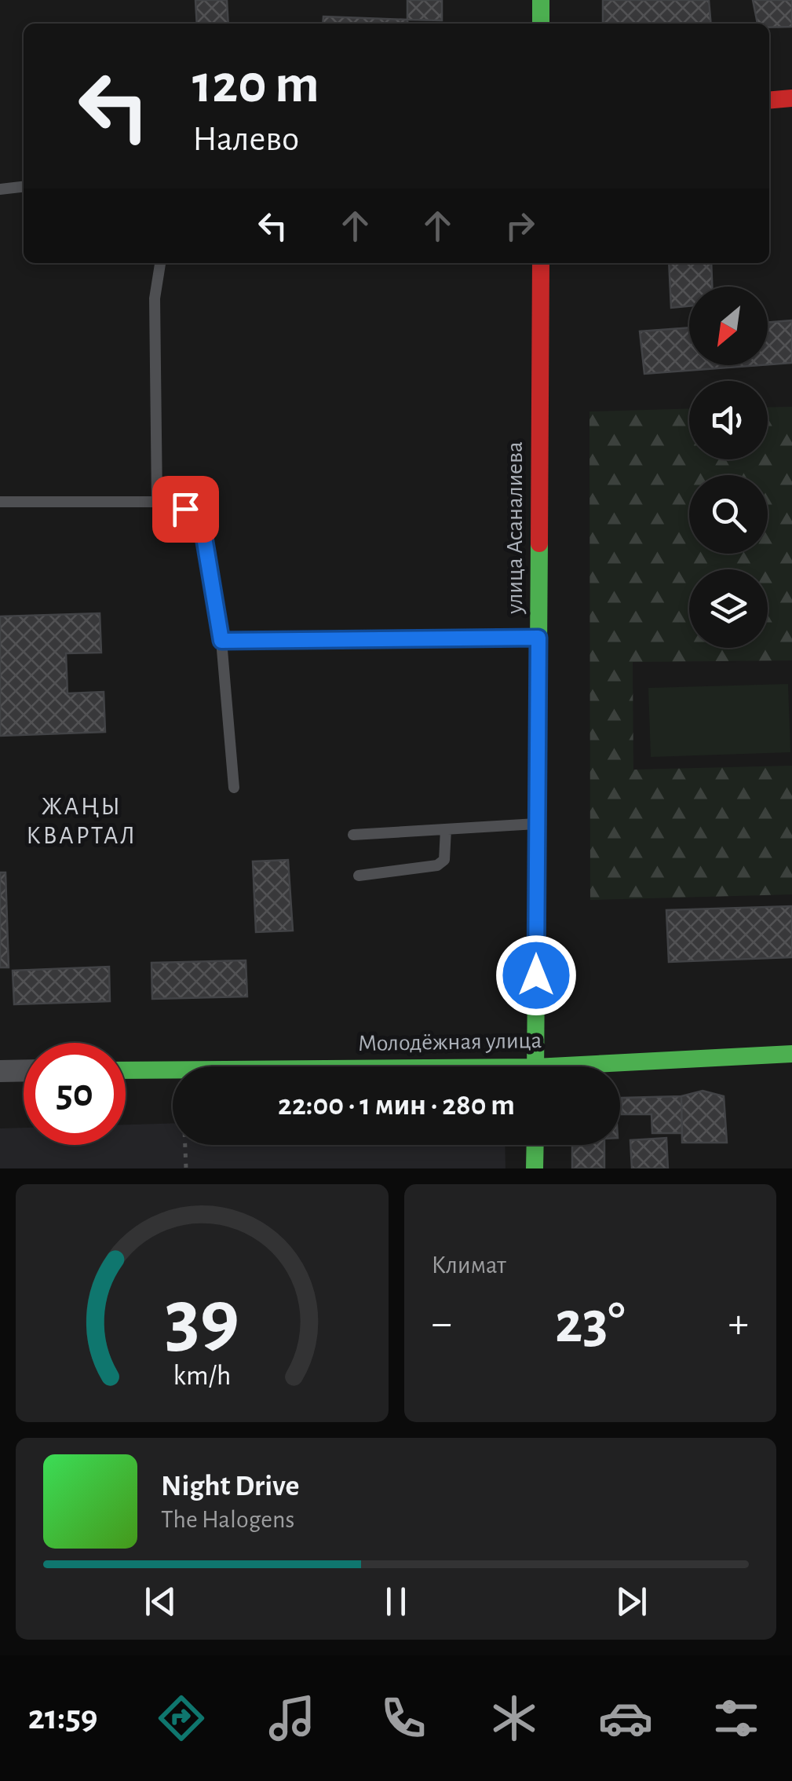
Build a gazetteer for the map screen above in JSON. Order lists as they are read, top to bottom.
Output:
{
  "streets": {
    "main road": ["улица Асаналиева", "Молодёжная улица"]
  },
  "districts": ["ЖАҢЫ КВАРТАЛ"],
  "north": "bottom left",
  "page": {
    "turn": ["120 m", "Налево"],
    "limit": "50",
    "trip": "22:00 · 1 мин · 280 m",
    "tile": "Климат",
    "heat": ["−", "23°", "+"],
    "song": ["Night Drive", "The Halogens"],
    "tabs": "21:59",
    "gauge": ["39", "km/h"]
  }
}
